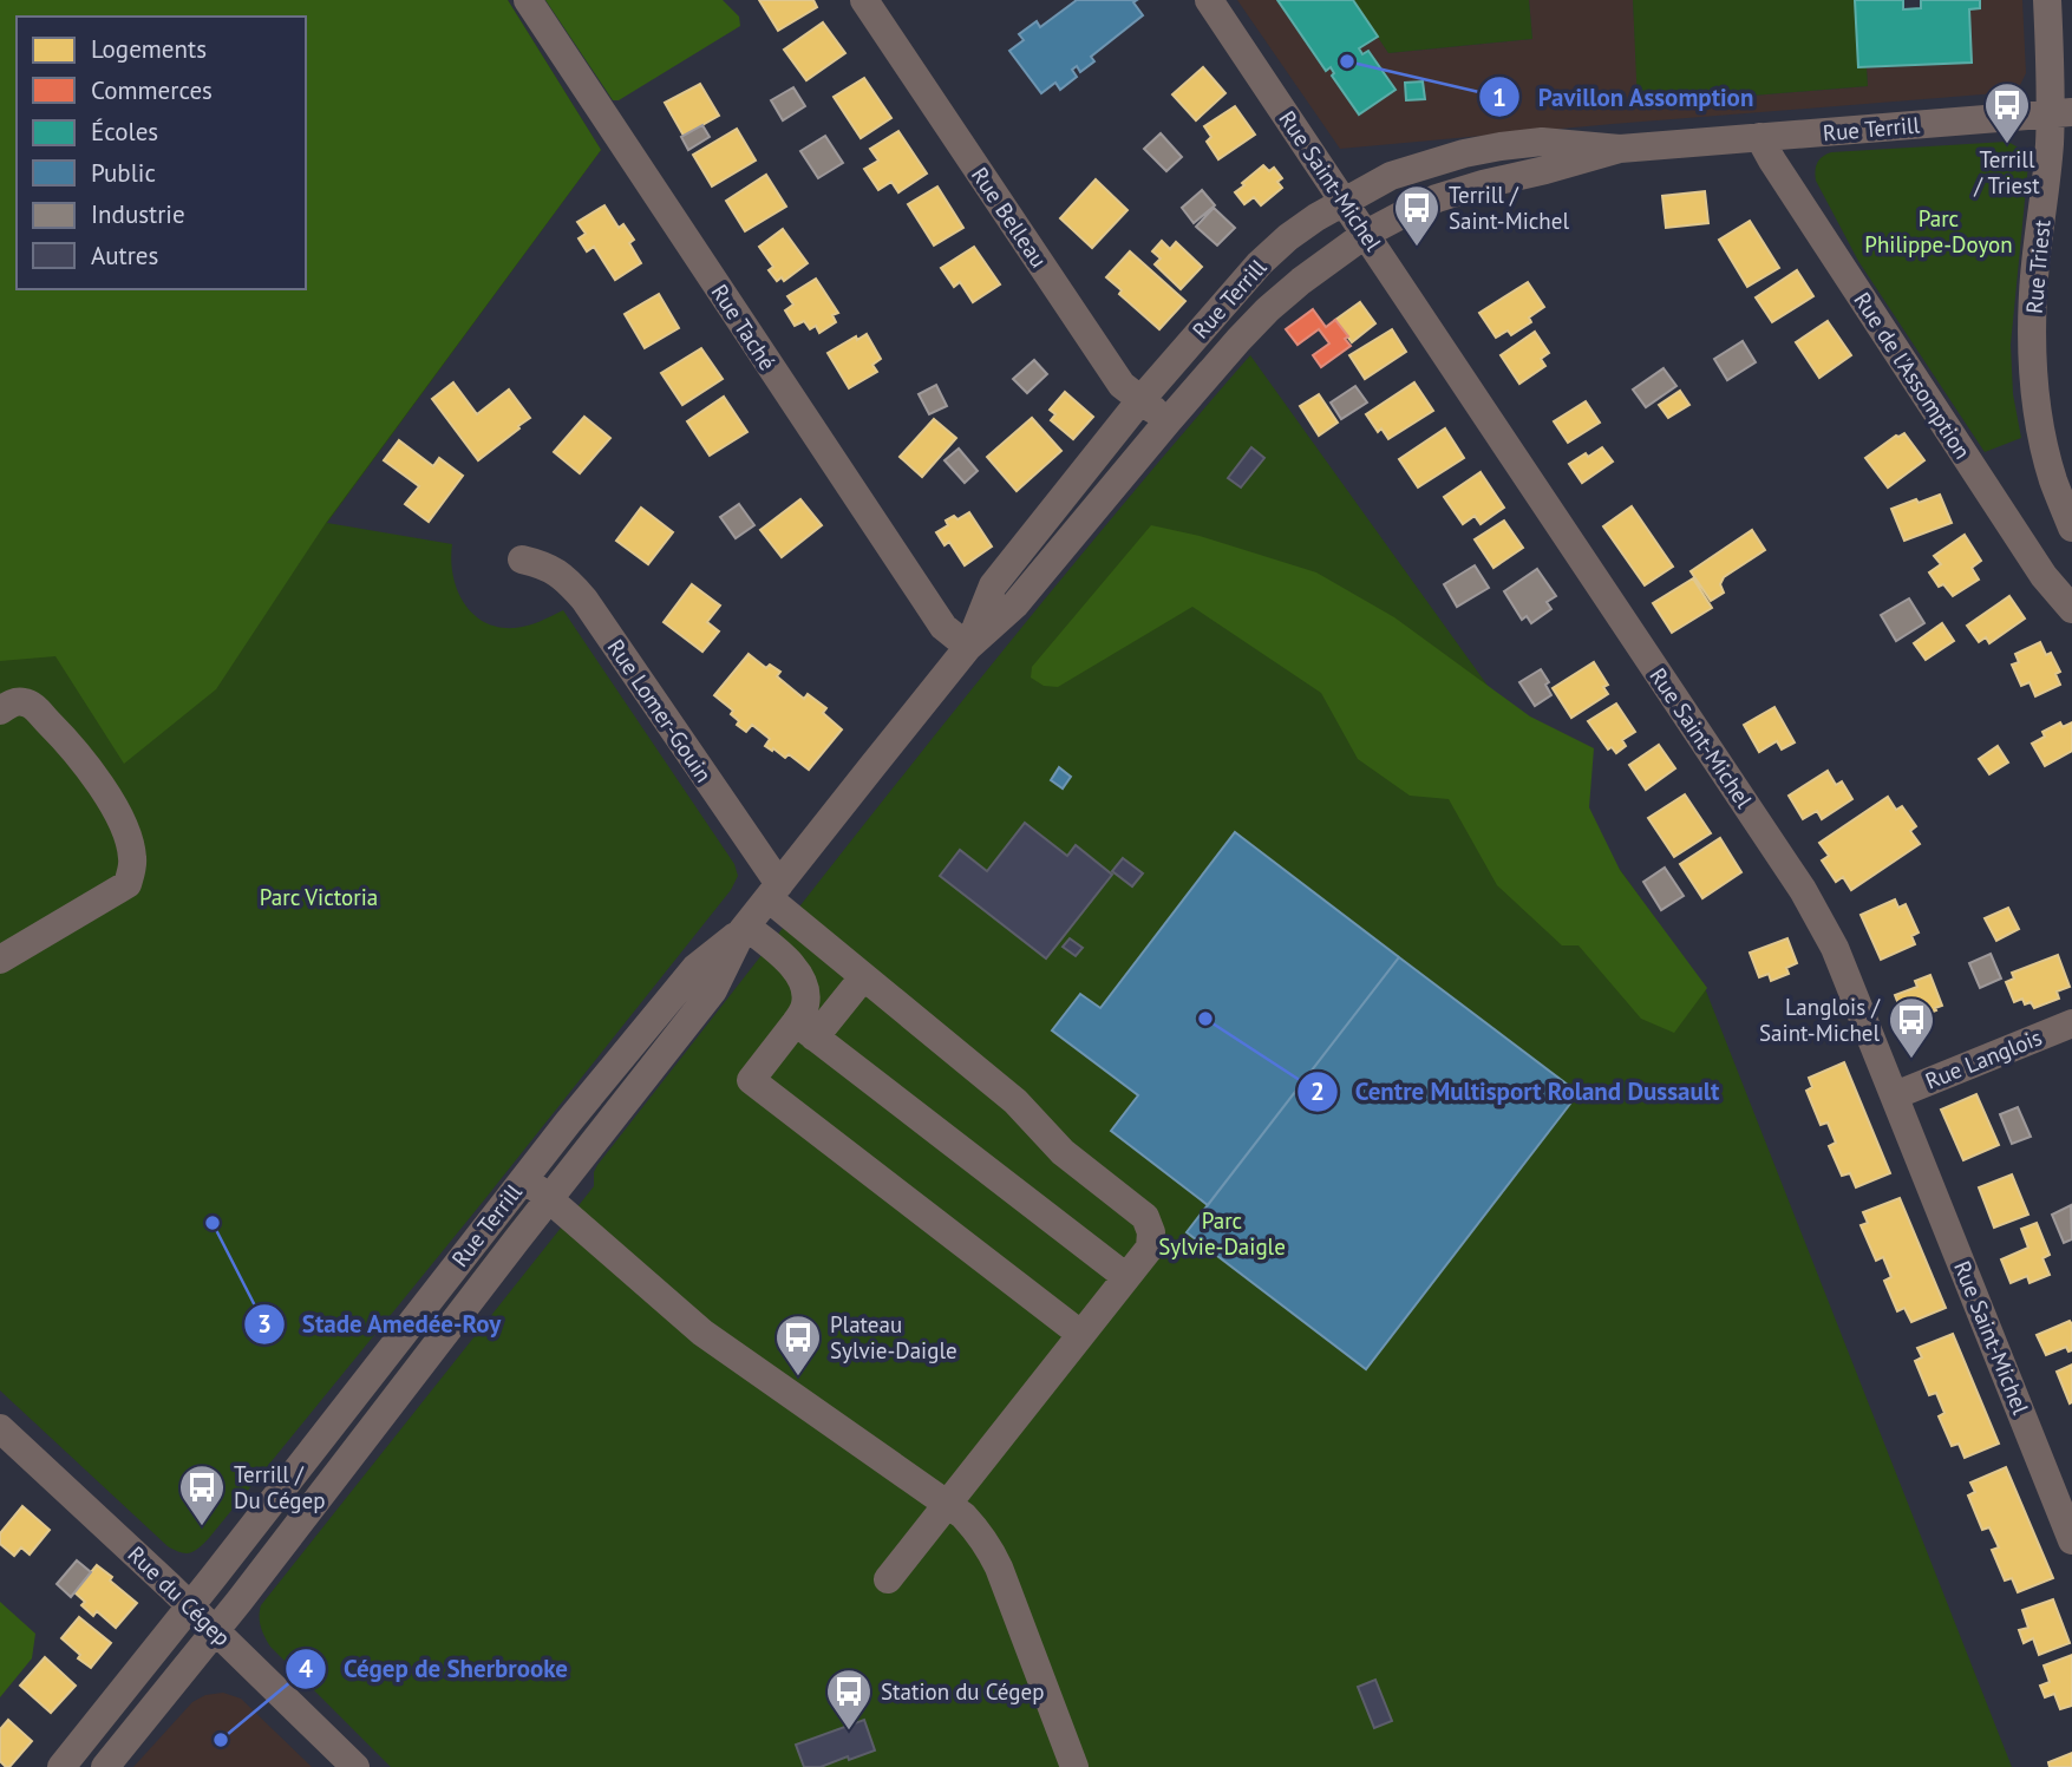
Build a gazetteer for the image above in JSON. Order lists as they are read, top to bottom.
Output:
{
  "streets": {
    "street": [
      "Rue Terrill",
      "Rue Saint-Michel",
      "Rue Belleau",
      "Rue Triest",
      "Rue Taché",
      "Rue de l'Assomption",
      "Rue Lomer-Gouin",
      "Rue Langlois",
      "Rue du Cégep"
    ]
  },
  "crossings": [
    ["Rue Terrill", "Rue Saint-Michel"],
    ["Rue Terrill", "Rue Belleau"],
    ["Rue Terrill", "Rue Triest"],
    ["Rue Terrill", "Rue Taché"],
    ["Rue Terrill", "Rue de l'Assomption"],
    ["Rue Terrill", "Rue Lomer-Gouin"],
    ["Rue Terrill", "Rue du Cégep"],
    ["Rue Saint-Michel", "Rue Langlois"]
  ],
  "parks": ["Parc Philippe-Doyon", "Parc Victoria", "Parc Sylvie-Daigle"],
  "places": {
    "other": [
      "Pavillon Assomption",
      "Centre Multisport Roland Dussault",
      "Stade Amedée-Roy",
      "Cégep de Sherbrooke"
    ],
    "bus stop": [
      "Terrill / Triest",
      "Terrill / Saint-Michel",
      "Langlois / Saint-Michel",
      "Plateau Sylvie-Daigle",
      "Terrill / Du Cégep",
      "Station du Cégep"
    ]
  },
  "legend": [
    "Logements",
    "Commerces",
    "Écoles",
    "Public",
    "Industrie",
    "Autres"
  ]
}
